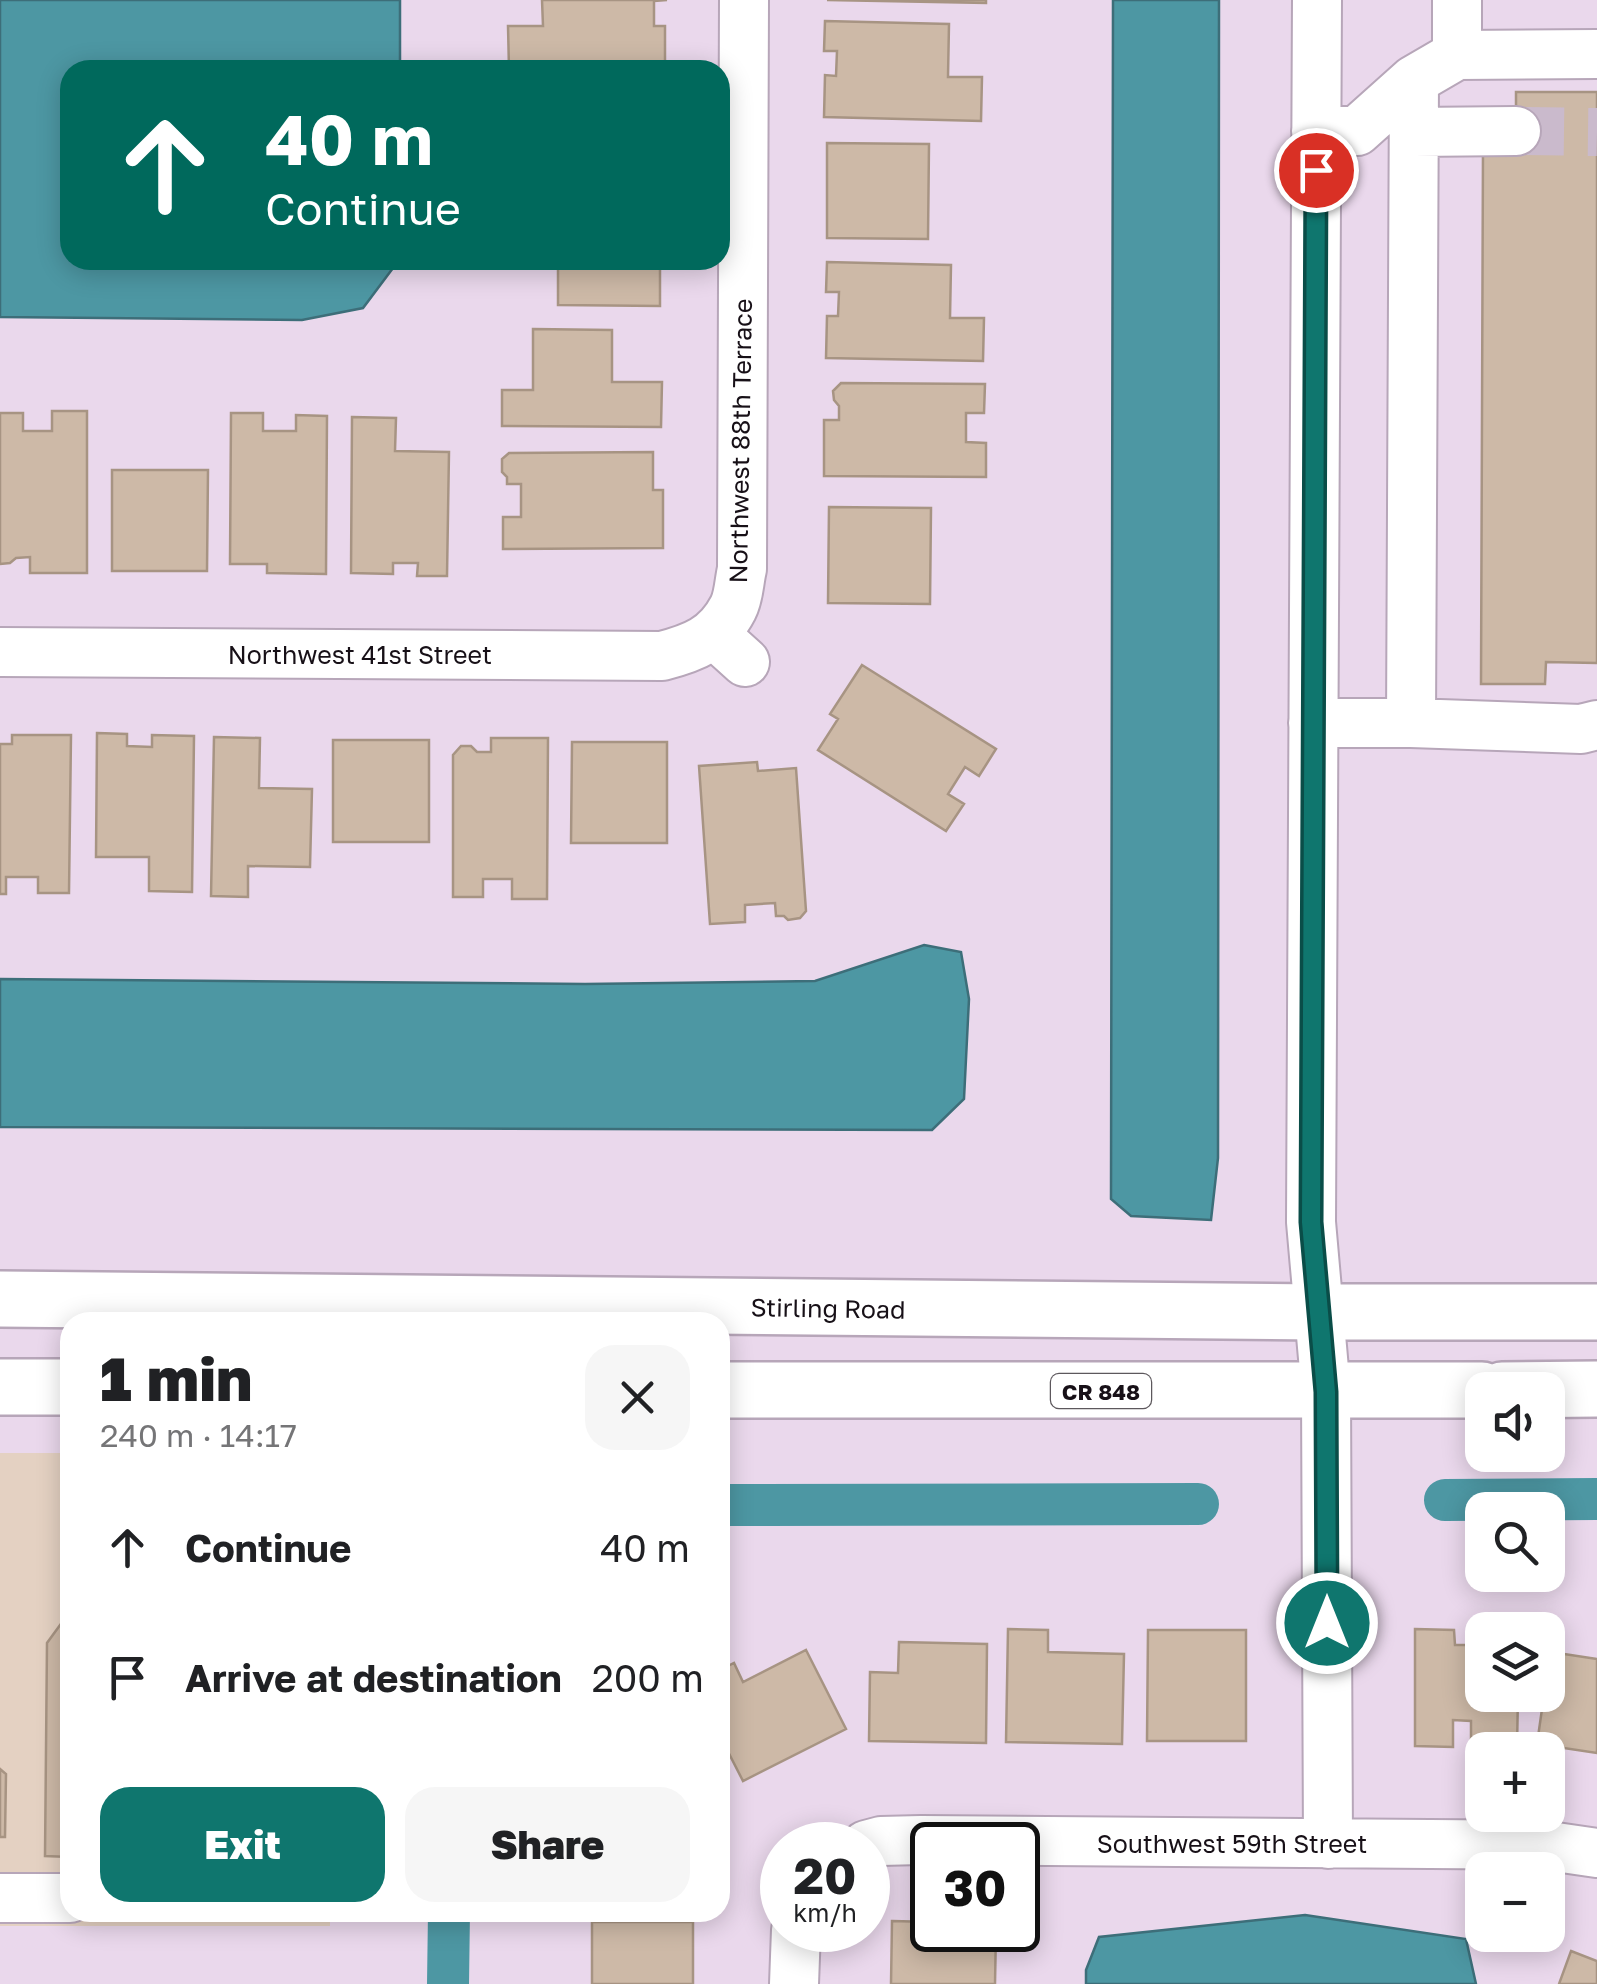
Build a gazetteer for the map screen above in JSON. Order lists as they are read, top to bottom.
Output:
{
  "streets": {
    "main road": ["Stirling Road", "CR 848"],
    "street": ["Northwest 88th Terrace", "Northwest 41st Street", "Southwest 59th Street"]
  },
  "crossings": [
    ["Northwest 88th Terrace", "Northwest 41st Street"]
  ],
  "page": {
    "turn": ["40 m", "Continue"],
    "heading": ["1 min", "240 m · 14:17"],
    "map_buttons": ["+", "−"],
    "list": [
      {
        "name": "Continue",
        "value": "40 m"
      },
      {
        "name": "Arrive at destination",
        "value": "200 m"
      }
    ],
    "buttons": ["Exit", "Share"],
    "speed": "20 km/h",
    "limit": "30"
  }
}
